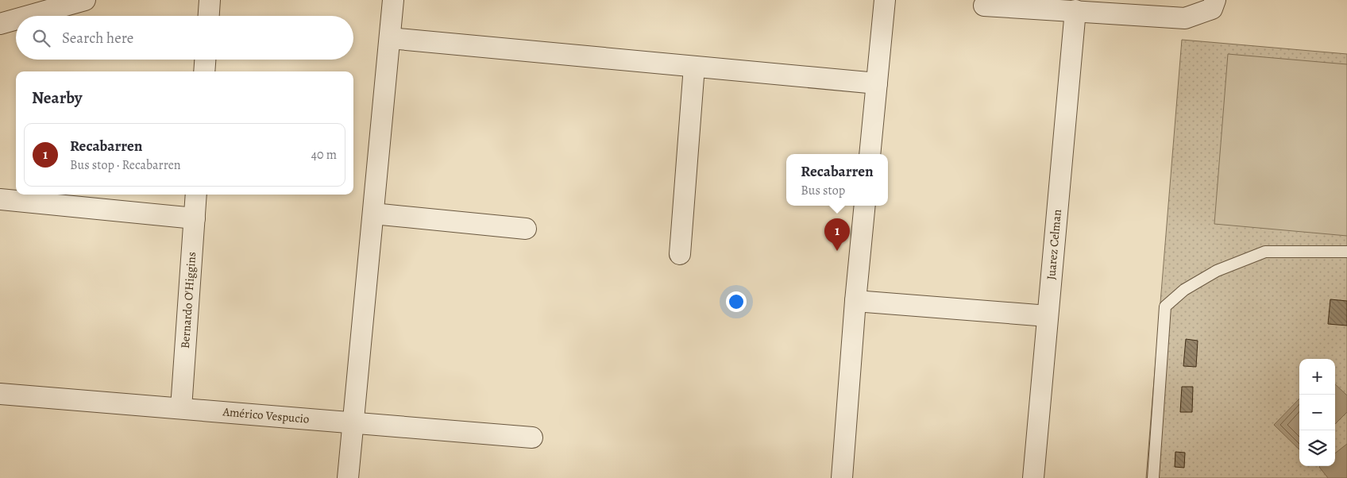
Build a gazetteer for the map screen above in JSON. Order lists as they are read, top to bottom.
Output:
{
  "streets": {
    "street": ["Juarez Celman", "Bernardo O'Higgins", "Américo Vespucio"]
  },
  "crossings": [
    ["Bernardo O'Higgins", "Américo Vespucio"]
  ],
  "page": {
    "search": "Search here",
    "heading": "Nearby",
    "list": [
      {
        "mark": "1",
        "name": "Recabarren",
        "note": "Bus stop · Recabarren",
        "value": "40 m"
      }
    ],
    "popup": ["Recabarren", "Bus stop"],
    "pins": "1",
    "map_buttons": ["+", "−"]
  }
}
